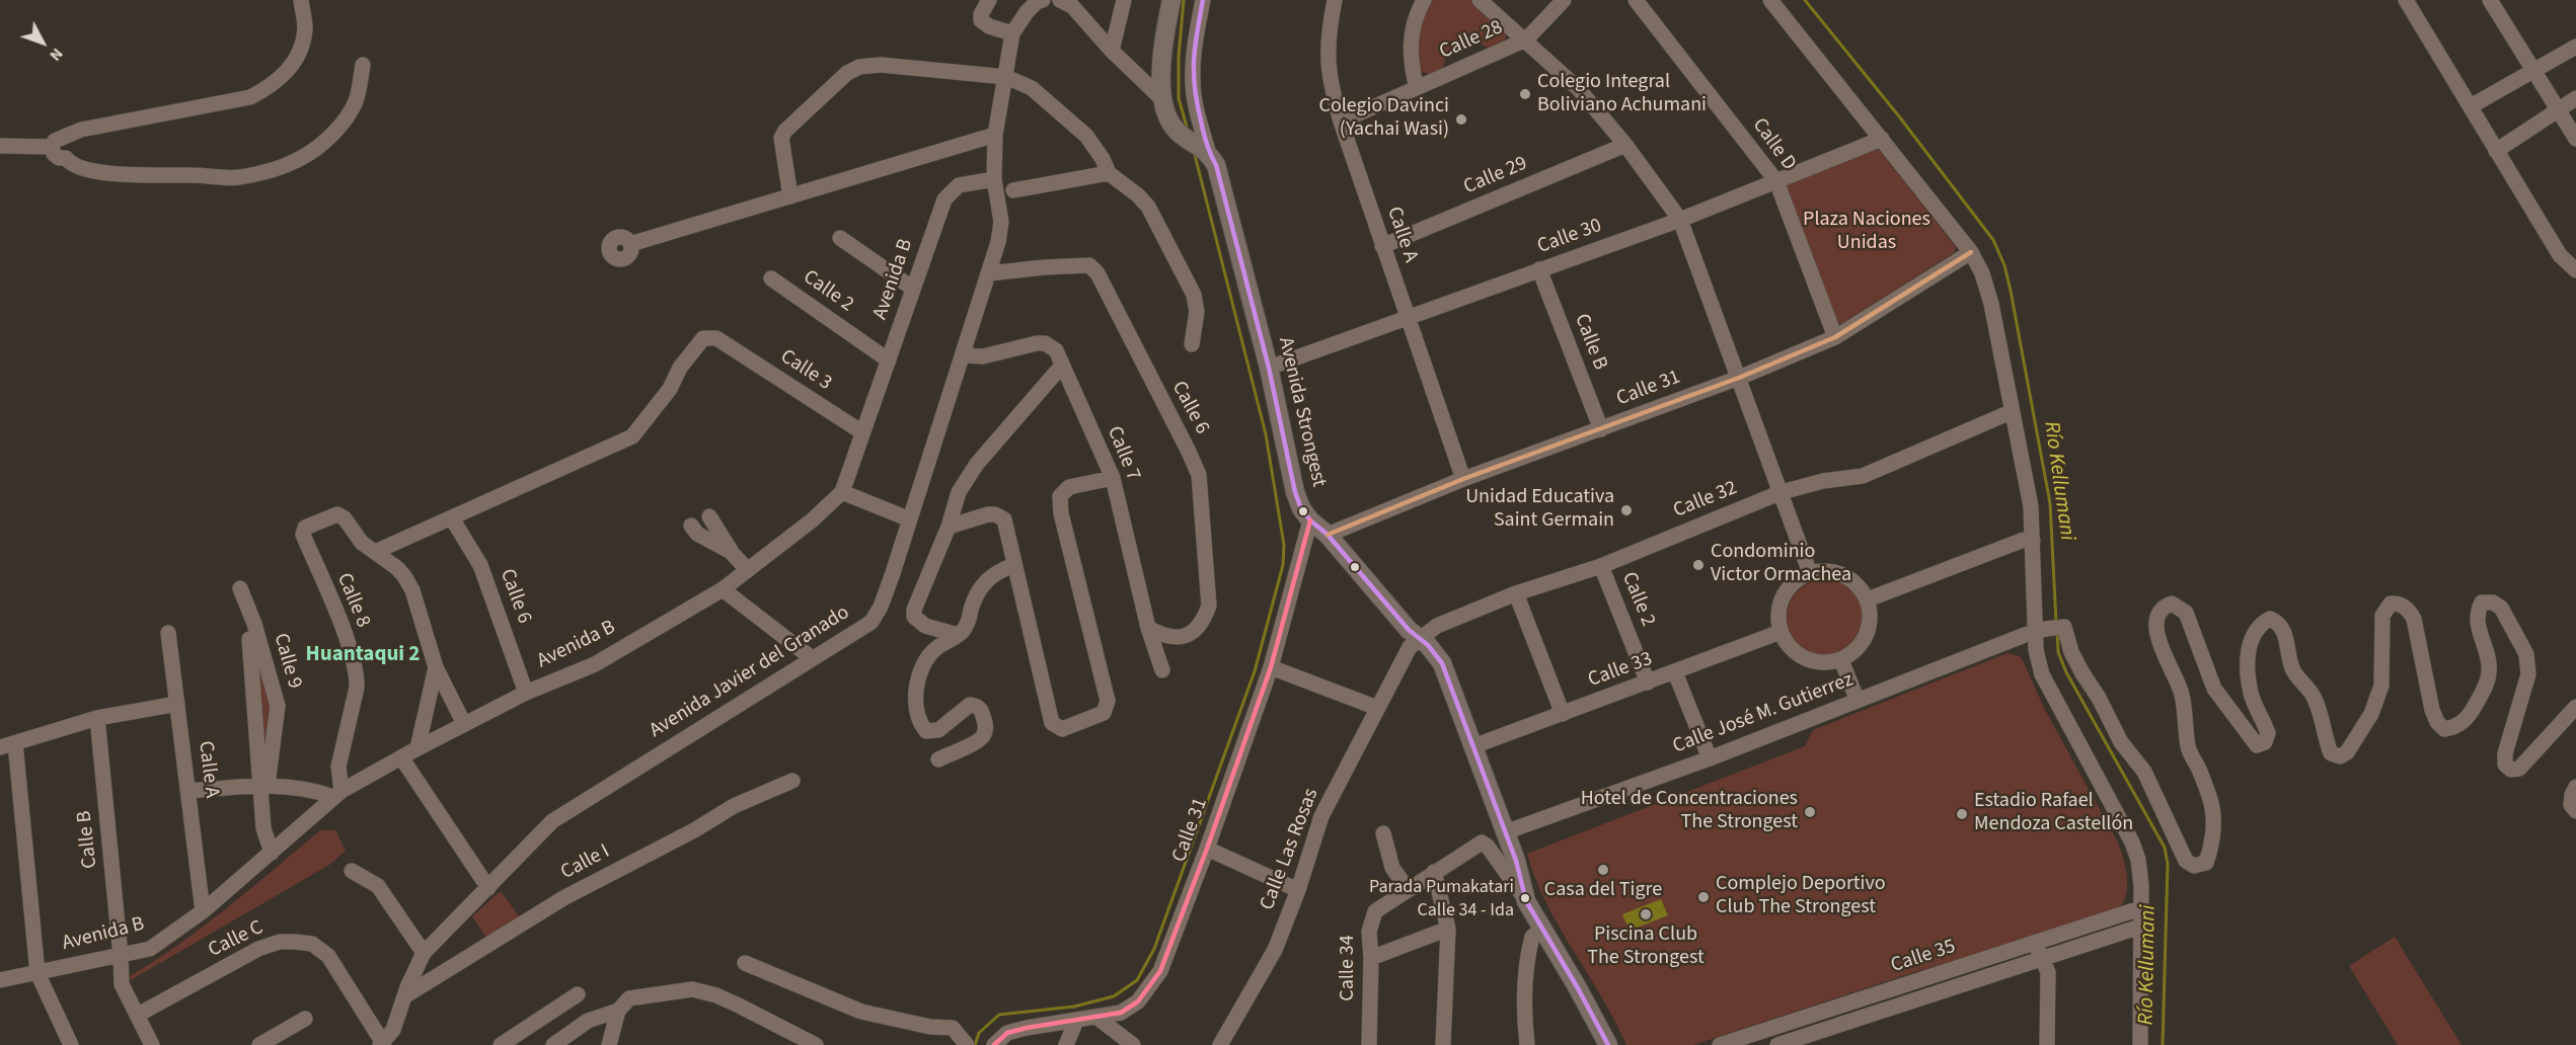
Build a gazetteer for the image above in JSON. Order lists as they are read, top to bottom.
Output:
{
  "streets": {
    "main road": ["Avenida Strongest"],
    "street": [
      "Calle 28",
      "Calle D",
      "Calle 29",
      "Calle A",
      "Calle 30",
      "Avenida B",
      "Calle 2",
      "Calle B",
      "Calle 3",
      "Calle 31",
      "Calle 6",
      "Calle 7",
      "Calle 32",
      "Calle 8",
      "Calle 9",
      "Calle 33",
      "Avenida Javier del Granado",
      "Calle José M. Gutierrez",
      "Calle Las Rosas",
      "Calle I",
      "Calle C",
      "Calle 35",
      "Calle 34"
    ]
  },
  "crossings": [
    ["Calle 28", "Calle A"],
    ["Calle D", "Calle 30"],
    ["Calle D", "Calle 31"],
    ["Calle 29", "Calle A"],
    ["Calle A", "Calle 30"],
    ["Calle A", "Avenida B"],
    ["Calle A", "Calle 31"],
    ["Calle 30", "Calle B"],
    ["Calle 30", "Avenida Strongest"],
    ["Avenida B", "Calle 2"],
    ["Avenida B", "Calle B"],
    ["Avenida B", "Calle 3"],
    ["Avenida B", "Calle 6"],
    ["Avenida B", "Calle 8"],
    ["Avenida B", "Avenida Javier del Granado"],
    ["Calle 2", "Calle 32"],
    ["Calle 2", "Calle 33"],
    ["Calle B", "Calle 31"],
    ["Calle B", "Calle C"],
    ["Calle 3", "Calle 6"],
    ["Calle 31", "Avenida Strongest"],
    ["Calle 6", "Calle 7"],
    ["Calle 6", "Avenida Javier del Granado"],
    ["Avenida Strongest", "Calle 32"],
    ["Avenida Strongest", "Calle 33"],
    ["Avenida Strongest", "Calle José M. Gutierrez"],
    ["Avenida Strongest", "Calle Las Rosas"],
    ["Avenida Strongest", "Calle 34"],
    ["Calle 7", "Avenida Javier del Granado"],
    ["Calle 32", "Calle Las Rosas"],
    ["Avenida Javier del Granado", "Calle I"],
    ["Avenida Javier del Granado", "Calle C"]
  ],
  "districts": ["Huantaqui 2"],
  "water": ["Río Kellumani"],
  "parks": ["Plaza Naciones Unidas"],
  "places": [
    "Colegio Integral Boliviano Achumani",
    "Colegio Davinci (Yachai Wasi)",
    "Unidad Educativa Saint Germain",
    "Condominio Victor Ormachea",
    "Hotel de Concentraciones The Strongest",
    "Estadio Rafael Mendoza Castellón",
    "Casa del Tigre",
    "Complejo Deportivo Club The Strongest",
    "Parada Pumakatari Calle 34 - Ida",
    "Piscina Club The Strongest"
  ],
  "north": "bottom right"
}
